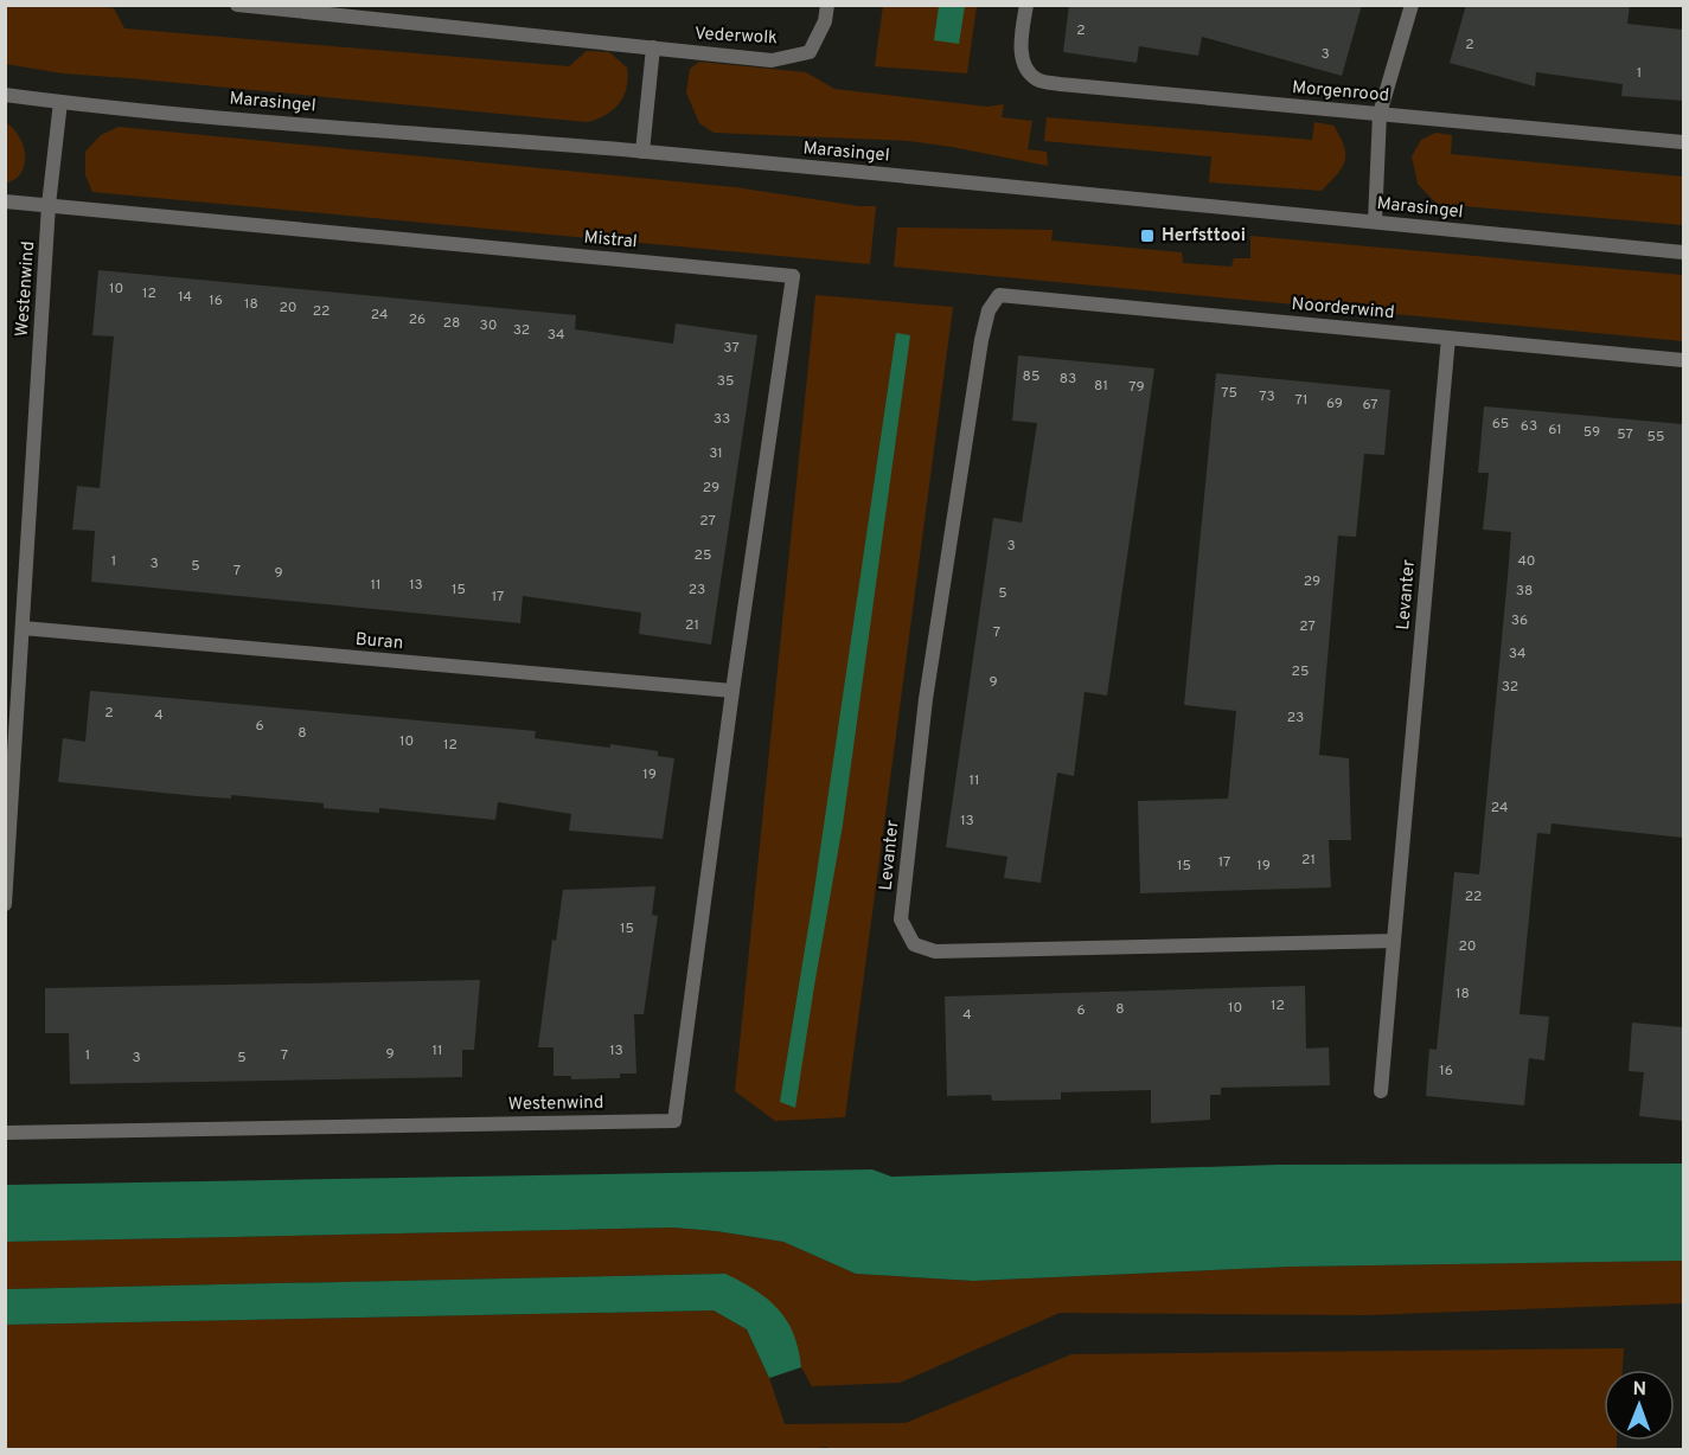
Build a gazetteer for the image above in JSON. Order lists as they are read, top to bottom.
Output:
{
  "streets": {
    "street": [
      "Vederwolk",
      "Morgenrood",
      "Marasingel",
      "Mistral",
      "Westenwind",
      "Noorderwind",
      "Levanter",
      "Buran"
    ]
  },
  "crossings": [
    ["Marasingel", "Westenwind"],
    ["Mistral", "Westenwind"],
    ["Mistral", "Buran"],
    ["Westenwind", "Buran"],
    ["Noorderwind", "Levanter"]
  ],
  "places": {
    "transit": ["Herfsttooi"]
  },
  "house_numbers": [
    "2",
    "2",
    "3",
    "1",
    "10",
    "12",
    "14",
    "16",
    "18",
    "20",
    "22",
    "24",
    "26",
    "28",
    "30",
    "32",
    "34",
    "37",
    "85",
    "83",
    "35",
    "81",
    "79",
    "75",
    "73",
    "71",
    "69",
    "67",
    "33",
    "65",
    "63",
    "61",
    "59",
    "57",
    "55",
    "31",
    "29",
    "27",
    "3",
    "25",
    "1",
    "40",
    "3",
    "5",
    "7",
    "9",
    "29",
    "11",
    "13",
    "15",
    "23",
    "38",
    "5",
    "17",
    "36",
    "21",
    "27",
    "7",
    "34",
    "25",
    "9",
    "32",
    "2",
    "4",
    "23",
    "6",
    "8",
    "10",
    "12",
    "19",
    "11",
    "24",
    "13",
    "21",
    "17",
    "15",
    "19",
    "22",
    "15",
    "20",
    "18",
    "12",
    "10",
    "8",
    "6",
    "4",
    "11",
    "13",
    "9",
    "1",
    "7",
    "3",
    "5",
    "16"
  ],
  "north": "top"
}
